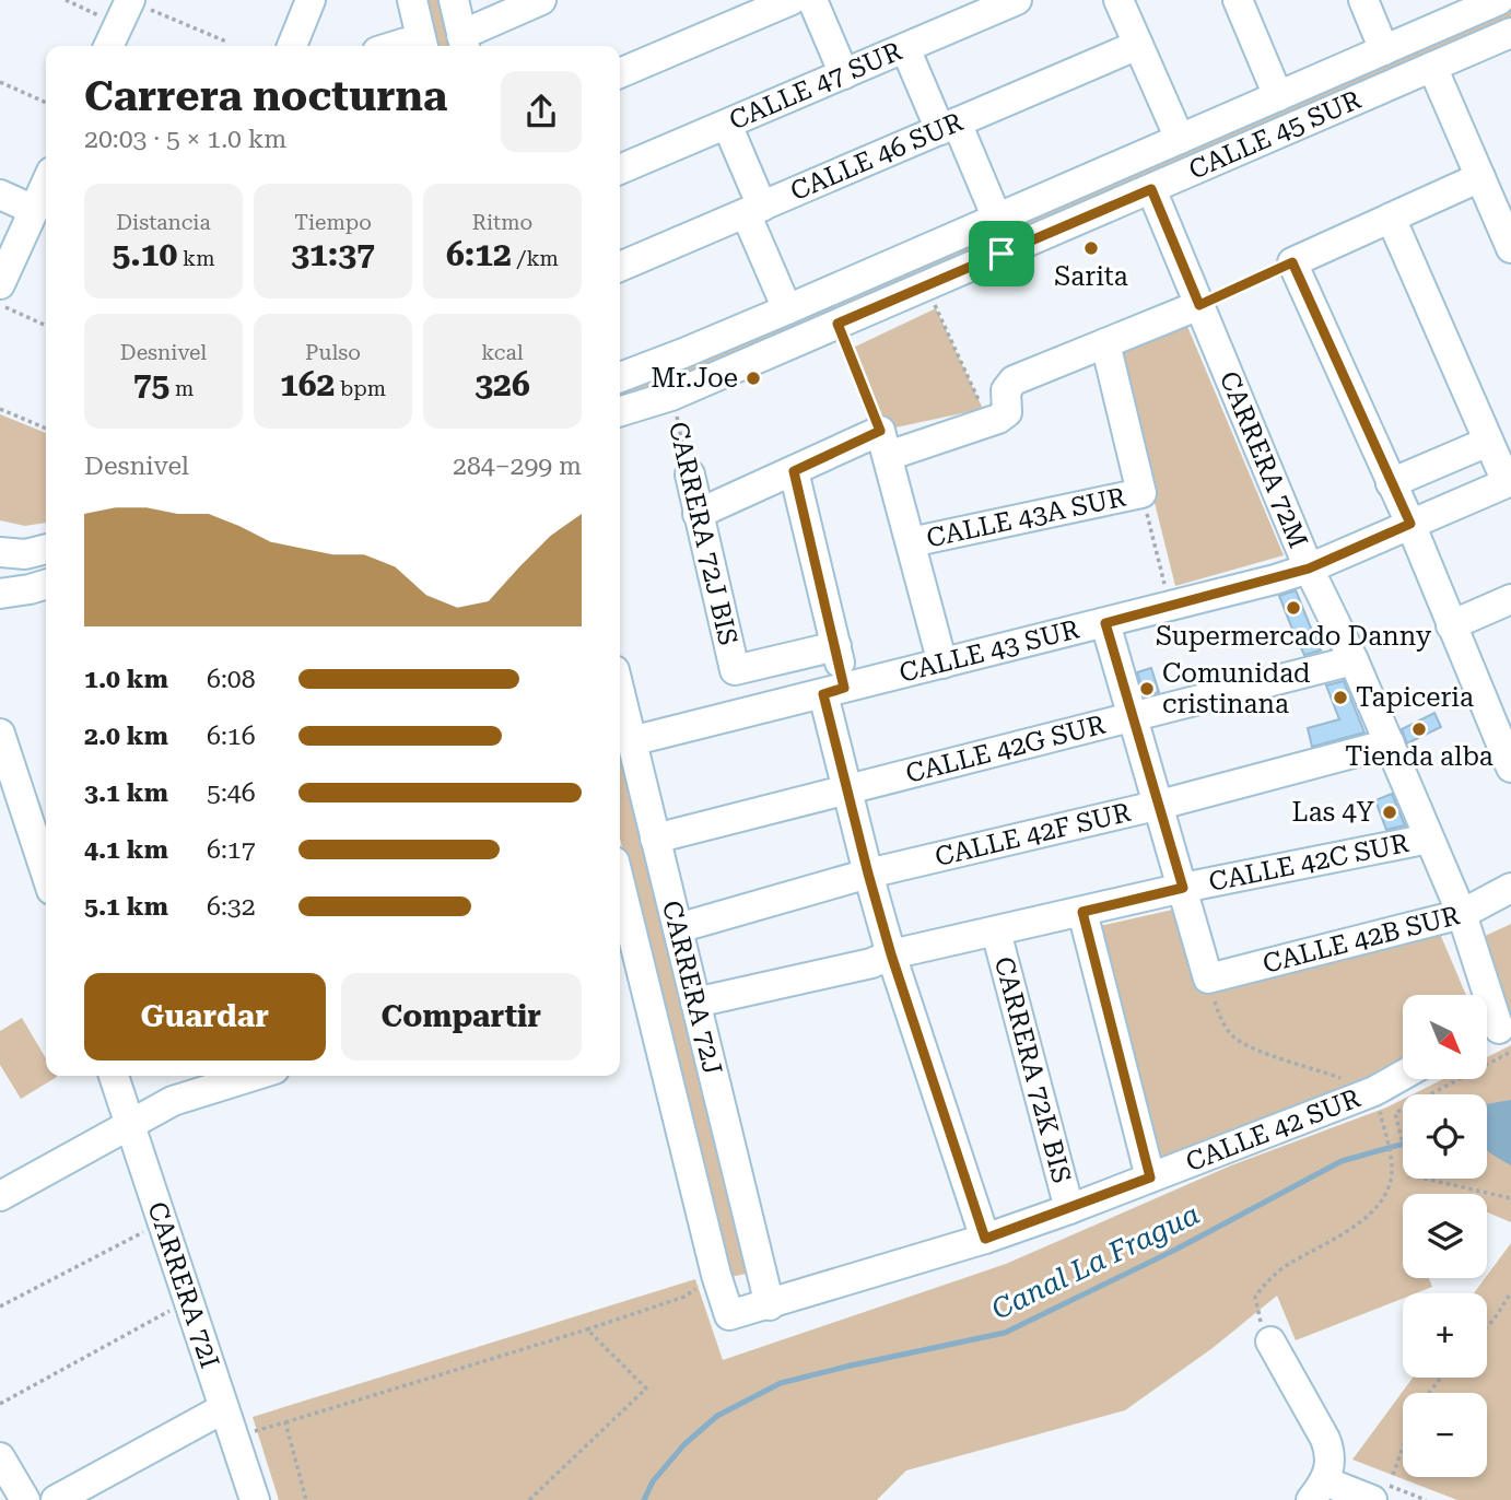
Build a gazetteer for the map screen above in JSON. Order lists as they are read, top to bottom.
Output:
{
  "streets": {
    "street": [
      "CALLE 47 SUR",
      "CALLE 45 SUR",
      "CALLE 46 SUR",
      "CARRERA 72M",
      "CALLE 43A SUR",
      "CARRERA 72J BIS",
      "CALLE 43 SUR",
      "CALLE 42G SUR",
      "CALLE 42F SUR",
      "CALLE 42C SUR",
      "CALLE 42B SUR",
      "CARRERA 72J",
      "CARRERA 72K BIS",
      "CALLE 42 SUR",
      "CARRERA 72I"
    ]
  },
  "crossings": [
    ["CALLE 45 SUR", "CARRERA 72M"],
    ["CALLE 45 SUR", "CARRERA 72J BIS"],
    ["CARRERA 72M", "CALLE 43 SUR"],
    ["CARRERA 72M", "CALLE 42G SUR"],
    ["CARRERA 72M", "CALLE 42F SUR"],
    ["CARRERA 72M", "CALLE 42C SUR"],
    ["CARRERA 72M", "CALLE 42B SUR"],
    ["CALLE 43 SUR", "CARRERA 72J"],
    ["CALLE 42G SUR", "CARRERA 72J"],
    ["CALLE 42F SUR", "CARRERA 72J"],
    ["CALLE 42C SUR", "CARRERA 72J"],
    ["CALLE 42C SUR", "CARRERA 72K BIS"],
    ["CARRERA 72J", "CALLE 42 SUR"],
    ["CARRERA 72K BIS", "CALLE 42 SUR"]
  ],
  "water": ["Canal La Fragua"],
  "places": [
    "Sarita",
    "Mr.Joe",
    "Supermercado Danny",
    "Comunidad cristinana",
    "Tapiceria",
    "Tienda alba",
    "Las 4Y"
  ],
  "north": "bottom right",
  "page": {
    "heading": ["Carrera nocturna", "20:03 · 5 × 1.0 km"],
    "stats": [
      ["Distancia", "5.10 km"],
      ["Tiempo", "31:37"],
      ["Ritmo", "6:12 /km"],
      ["Desnivel", "75 m"],
      ["Pulso", "162 bpm"],
      ["kcal", "326"]
    ],
    "chart": ["Desnivel", "284–299 m"],
    "list": [
      {
        "name": "1.0 km",
        "note": "6:08"
      },
      {
        "name": "2.0 km",
        "note": "6:16"
      },
      {
        "name": "3.1 km",
        "note": "5:46"
      },
      {
        "name": "4.1 km",
        "note": "6:17"
      },
      {
        "name": "5.1 km",
        "note": "6:32"
      }
    ],
    "buttons": ["Guardar", "Compartir"],
    "map_buttons": ["+", "−"]
  }
}
